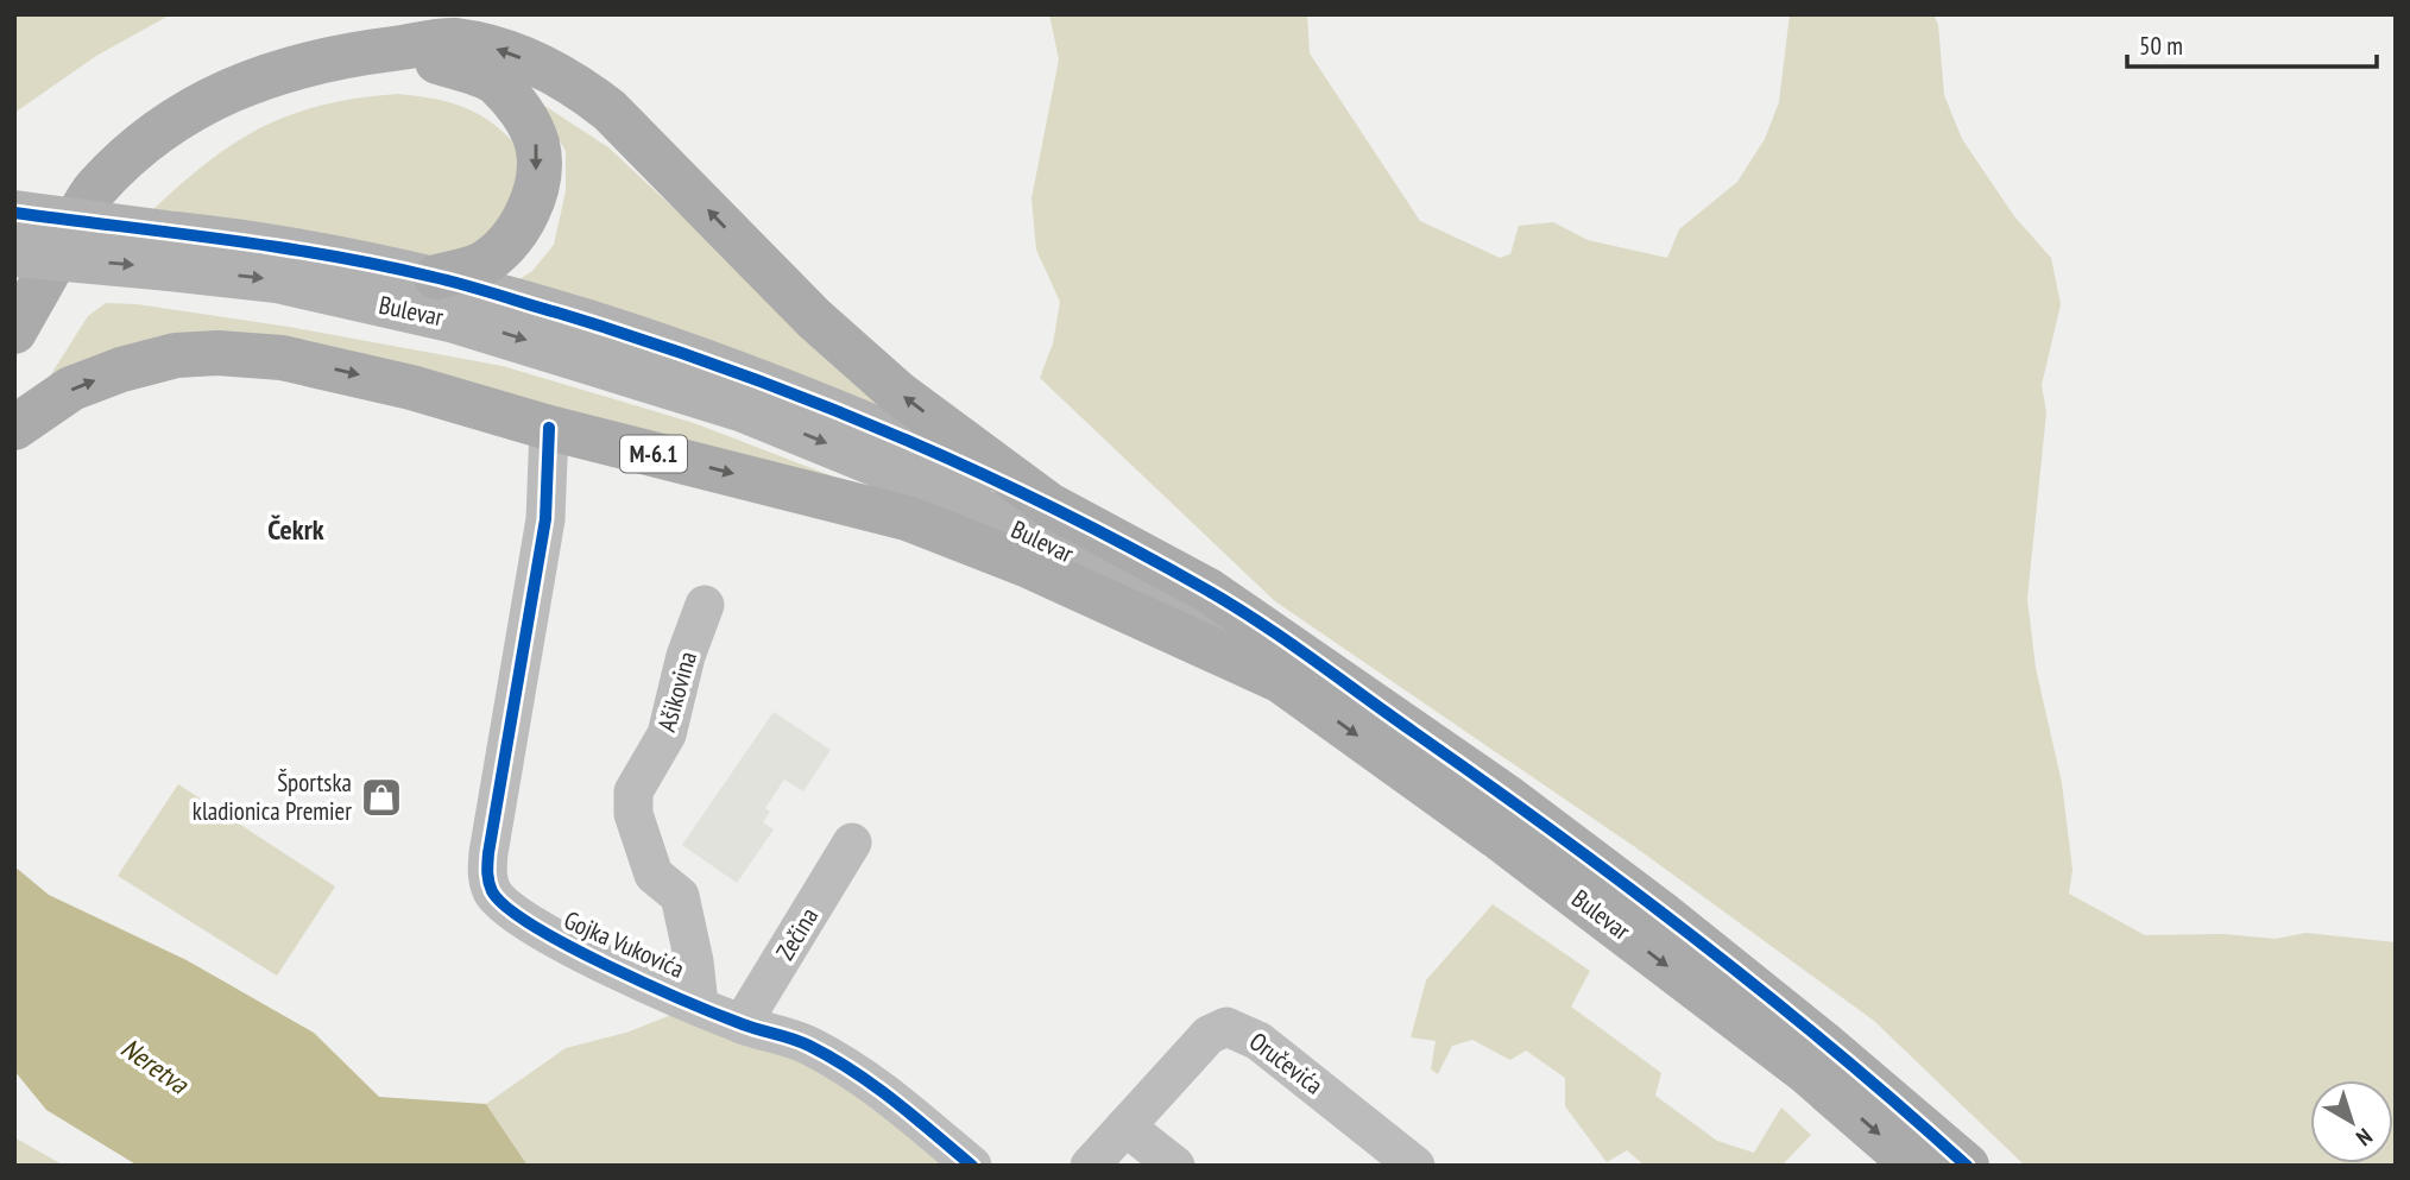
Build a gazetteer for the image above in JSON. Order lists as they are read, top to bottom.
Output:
{
  "streets": {
    "main road": ["Bulevar", "M-6.1"],
    "street": [
      "Ašikovina",
      "Zečina",
      "Gojka Vukovića",
      "Oručevića"
    ]
  },
  "crossings": [
    ["Bulevar", "M-6.1"],
    ["M-6.1", "Gojka Vukovića"],
    ["Ašikovina", "Gojka Vukovića"],
    ["Zečina", "Gojka Vukovića"]
  ],
  "districts": ["Čekrk"],
  "water": ["Neretva"],
  "places": {
    "shop": ["Športska kladionica Premier"]
  },
  "scale_bar": "50 m",
  "north": "bottom right"
}
